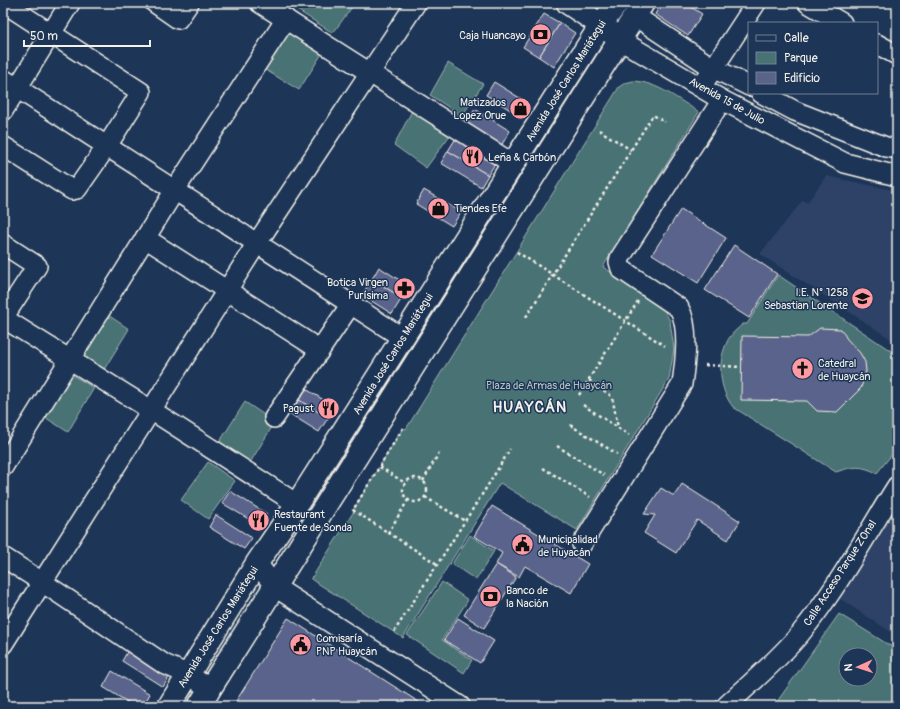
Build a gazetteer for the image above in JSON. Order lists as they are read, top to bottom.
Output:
{
  "streets": {
    "main road": ["Avenida José Carlos Mariátegui", "Avenida 15 de Julio"],
    "street": ["Calle Acceso Parque ZOnal"]
  },
  "crossings": [
    ["Avenida José Carlos Mariátegui", "Avenida 15 de Julio"]
  ],
  "districts": ["HUAYCÁN"],
  "parks": ["Plaza de Armas de Huaycán"],
  "places": {
    "bank": ["Caja Huancayo", "Banco de la Nación"],
    "shop": ["Matizados Lopez Orue", "Tiendes Efe"],
    "restaurant": ["Leña & Carbón", "Pagust", "Restaurant Fuente de Sonda"],
    "pharmacy": ["Botica Virgen Purísima"],
    "school or university": ["I.E. N° 1258 Sebastian Lorente"],
    "church": ["Catedral de Huaycán"],
    "public building": ["Municipalidad de Huyacán", "Comisaría PNP Huaycán"]
  },
  "legend": ["Calle", "Parque", "Edificio"],
  "scale_bar": "50 m",
  "north": "left"
}
